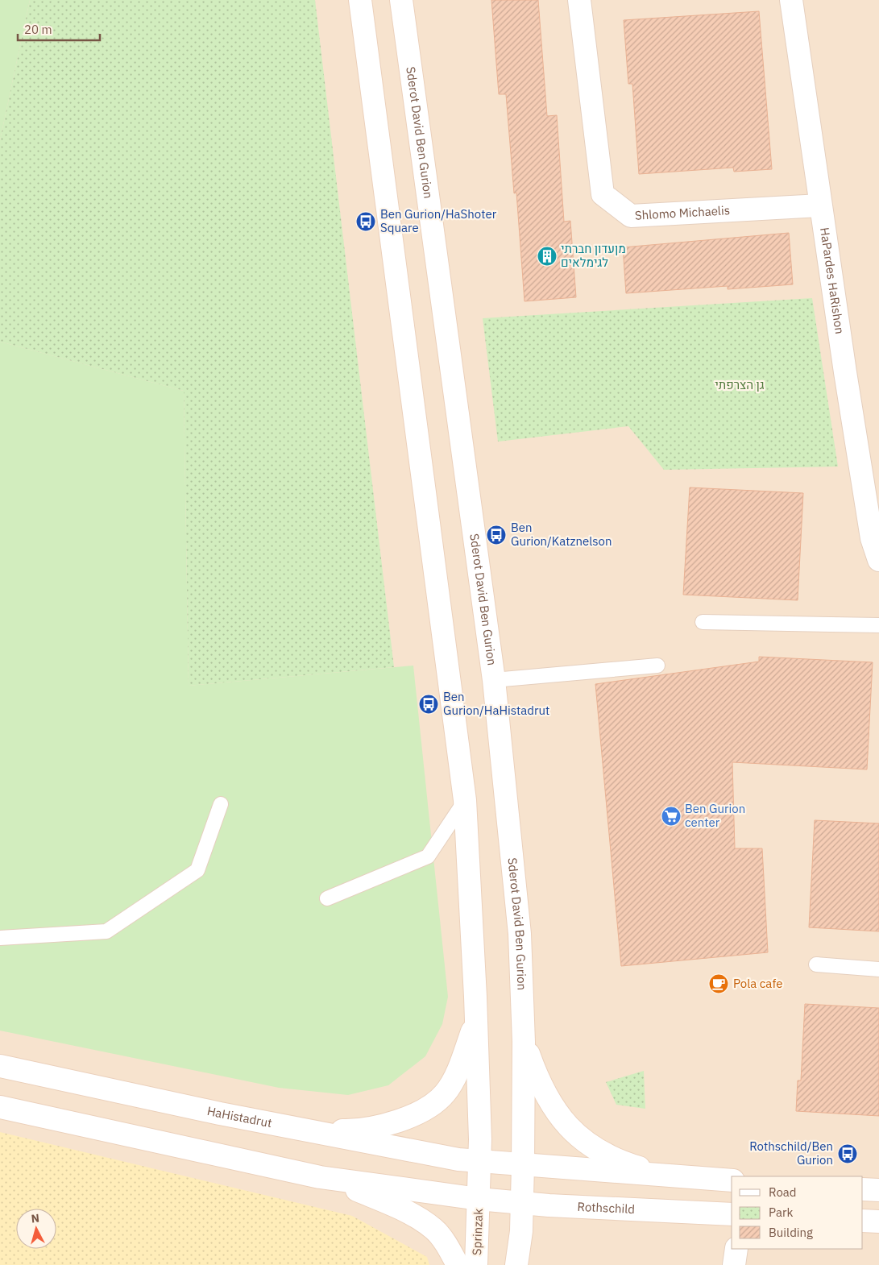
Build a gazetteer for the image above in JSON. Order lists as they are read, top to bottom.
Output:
{
  "streets": {
    "street": [
      "Sderot David Ben Gurion",
      "Shlomo Michaelis",
      "HaPardes HaRishon",
      "HaHistadrut",
      "Rothschild",
      "Sprinzak"
    ]
  },
  "crossings": [
    ["Sderot David Ben Gurion", "Rothschild"],
    ["Shlomo Michaelis", "HaPardes HaRishon"],
    ["Rothschild", "Sprinzak"]
  ],
  "parks": ["גן הצרפתי"],
  "places": {
    "bus stop": [
      "Ben Gurion/HaShoter Square",
      "Ben Gurion/Katznelson",
      "Ben Gurion/HaHistadrut",
      "Rothschild/Ben Gurion"
    ],
    "building": ["מןעדון חברתי לגימלאים"],
    "supermarket": ["Ben Gurion center"],
    "cafe": ["Pola cafe"]
  },
  "legend": ["Road", "Park", "Building"],
  "scale_bar": "20 m",
  "north": "top"
}
